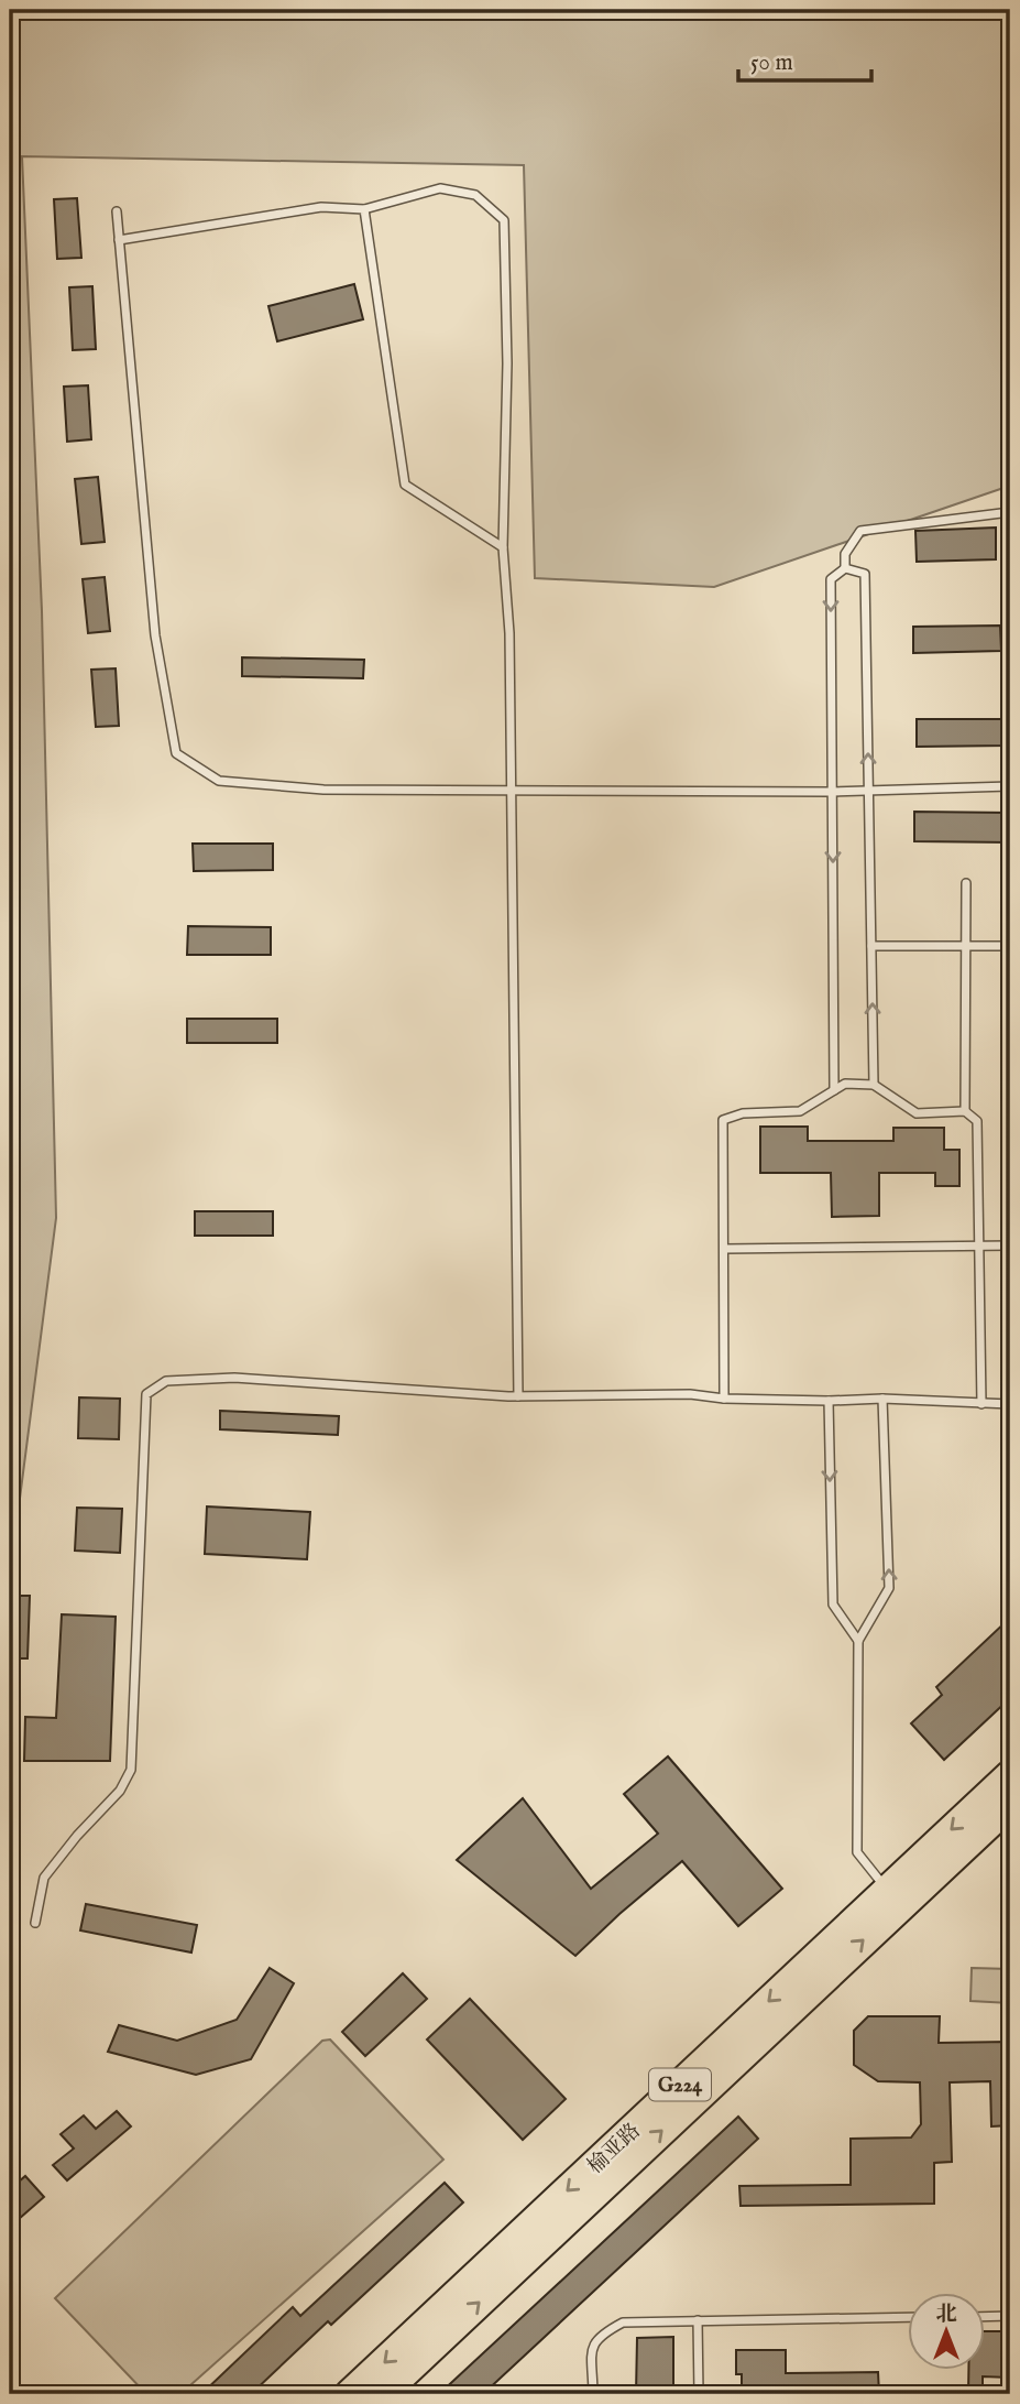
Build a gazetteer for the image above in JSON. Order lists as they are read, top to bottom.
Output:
{
  "streets": {
    "highway": ["G224", "榆亚路"]
  },
  "scale_bar": "50 m",
  "north": "top"
}
